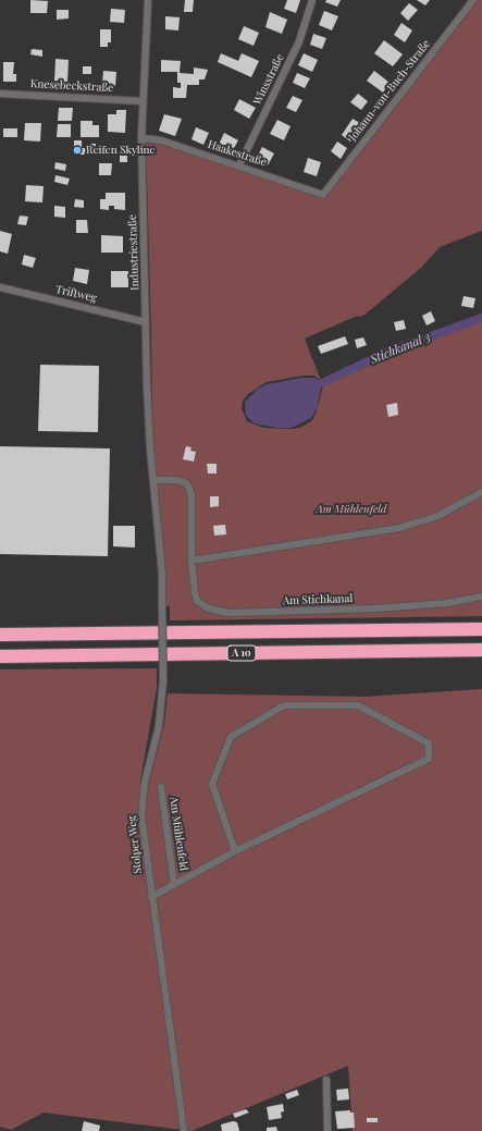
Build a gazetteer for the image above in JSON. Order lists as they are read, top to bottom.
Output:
{
  "streets": {
    "highway": ["A 10"],
    "street": [
      "Winsstraße",
      "Knesebeckstraße",
      "Johann-von-Buch-Straße",
      "Haakestraße",
      "Industriestraße",
      "Triftweg",
      "Am Stichkanal",
      "Am Mühlenfeld",
      "Stolper Weg"
    ]
  },
  "crossings": [
    ["Winsstraße", "Haakestraße"],
    ["Knesebeckstraße", "Industriestraße"],
    ["Johann-von-Buch-Straße", "Haakestraße"],
    ["Haakestraße", "Industriestraße"],
    ["Industriestraße", "Triftweg"],
    ["Industriestraße", "Am Stichkanal"],
    ["Industriestraße", "Stolper Weg"],
    ["Am Mühlenfeld", "Stolper Weg"]
  ],
  "water": ["Stichkanal 3"],
  "parks": ["Am Mühlenfeld"],
  "places": ["Reifen Skyline"]
}
